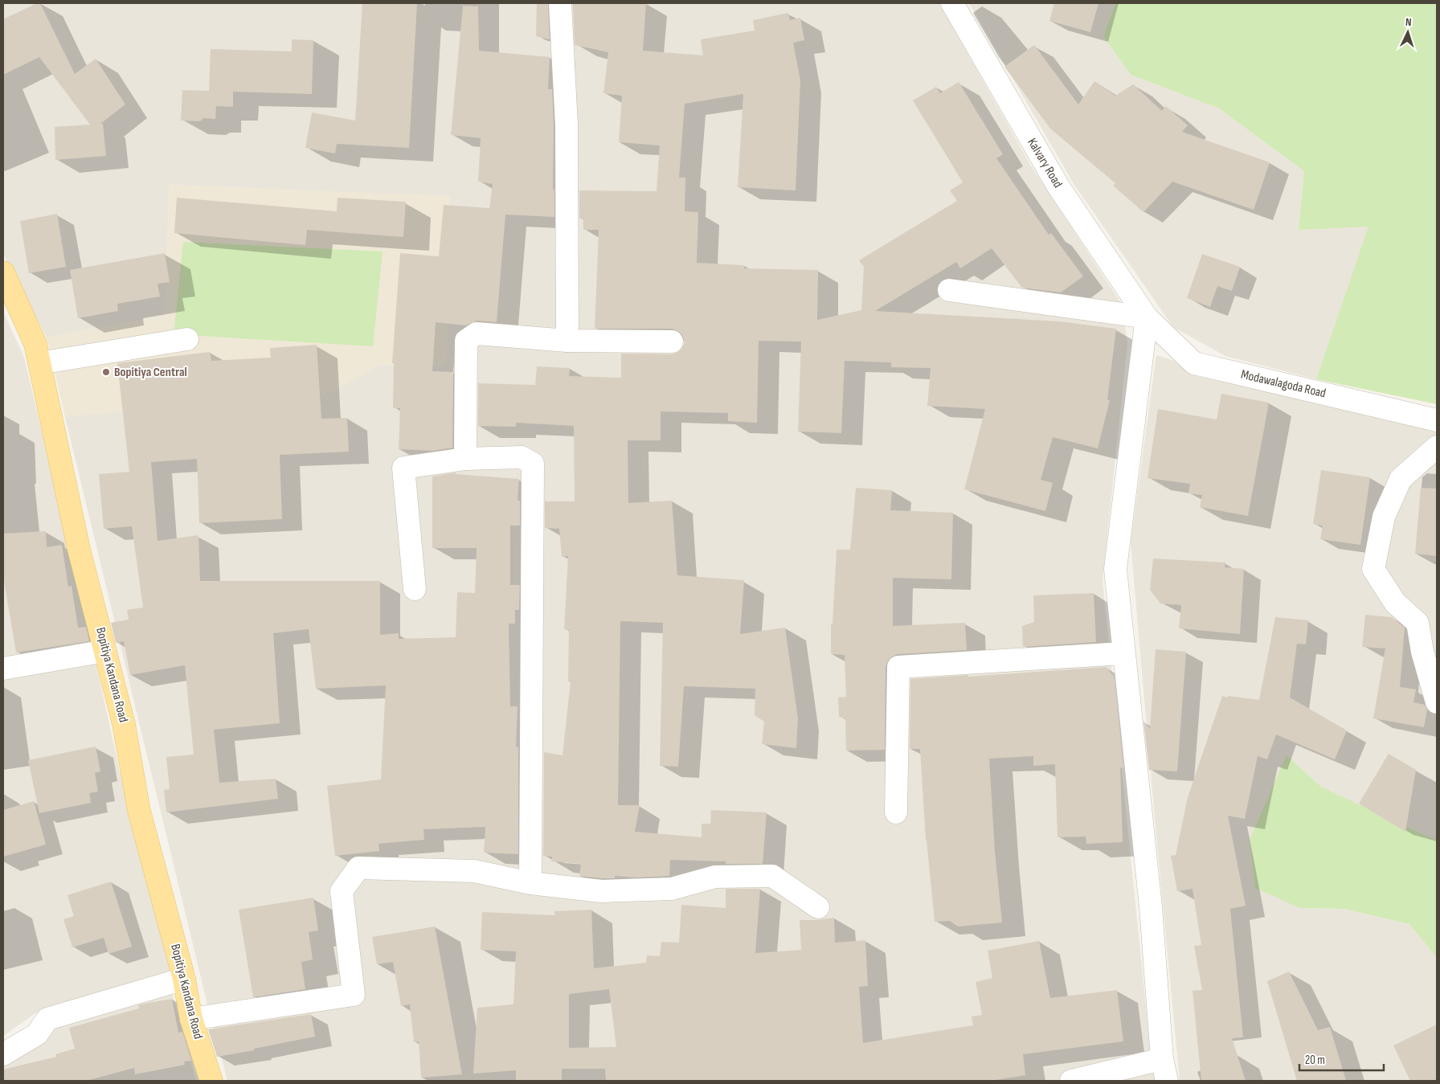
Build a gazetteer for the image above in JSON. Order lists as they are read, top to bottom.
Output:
{
  "streets": {
    "main road": ["Bopitiya Kandana Road"],
    "street": ["Kalvary Road", "Modawalagoda Road"]
  },
  "crossings": [
    ["Kalvary Road", "Modawalagoda Road"]
  ],
  "places": ["Bopitiya Central"],
  "scale_bar": "20 m",
  "north": "top"
}
